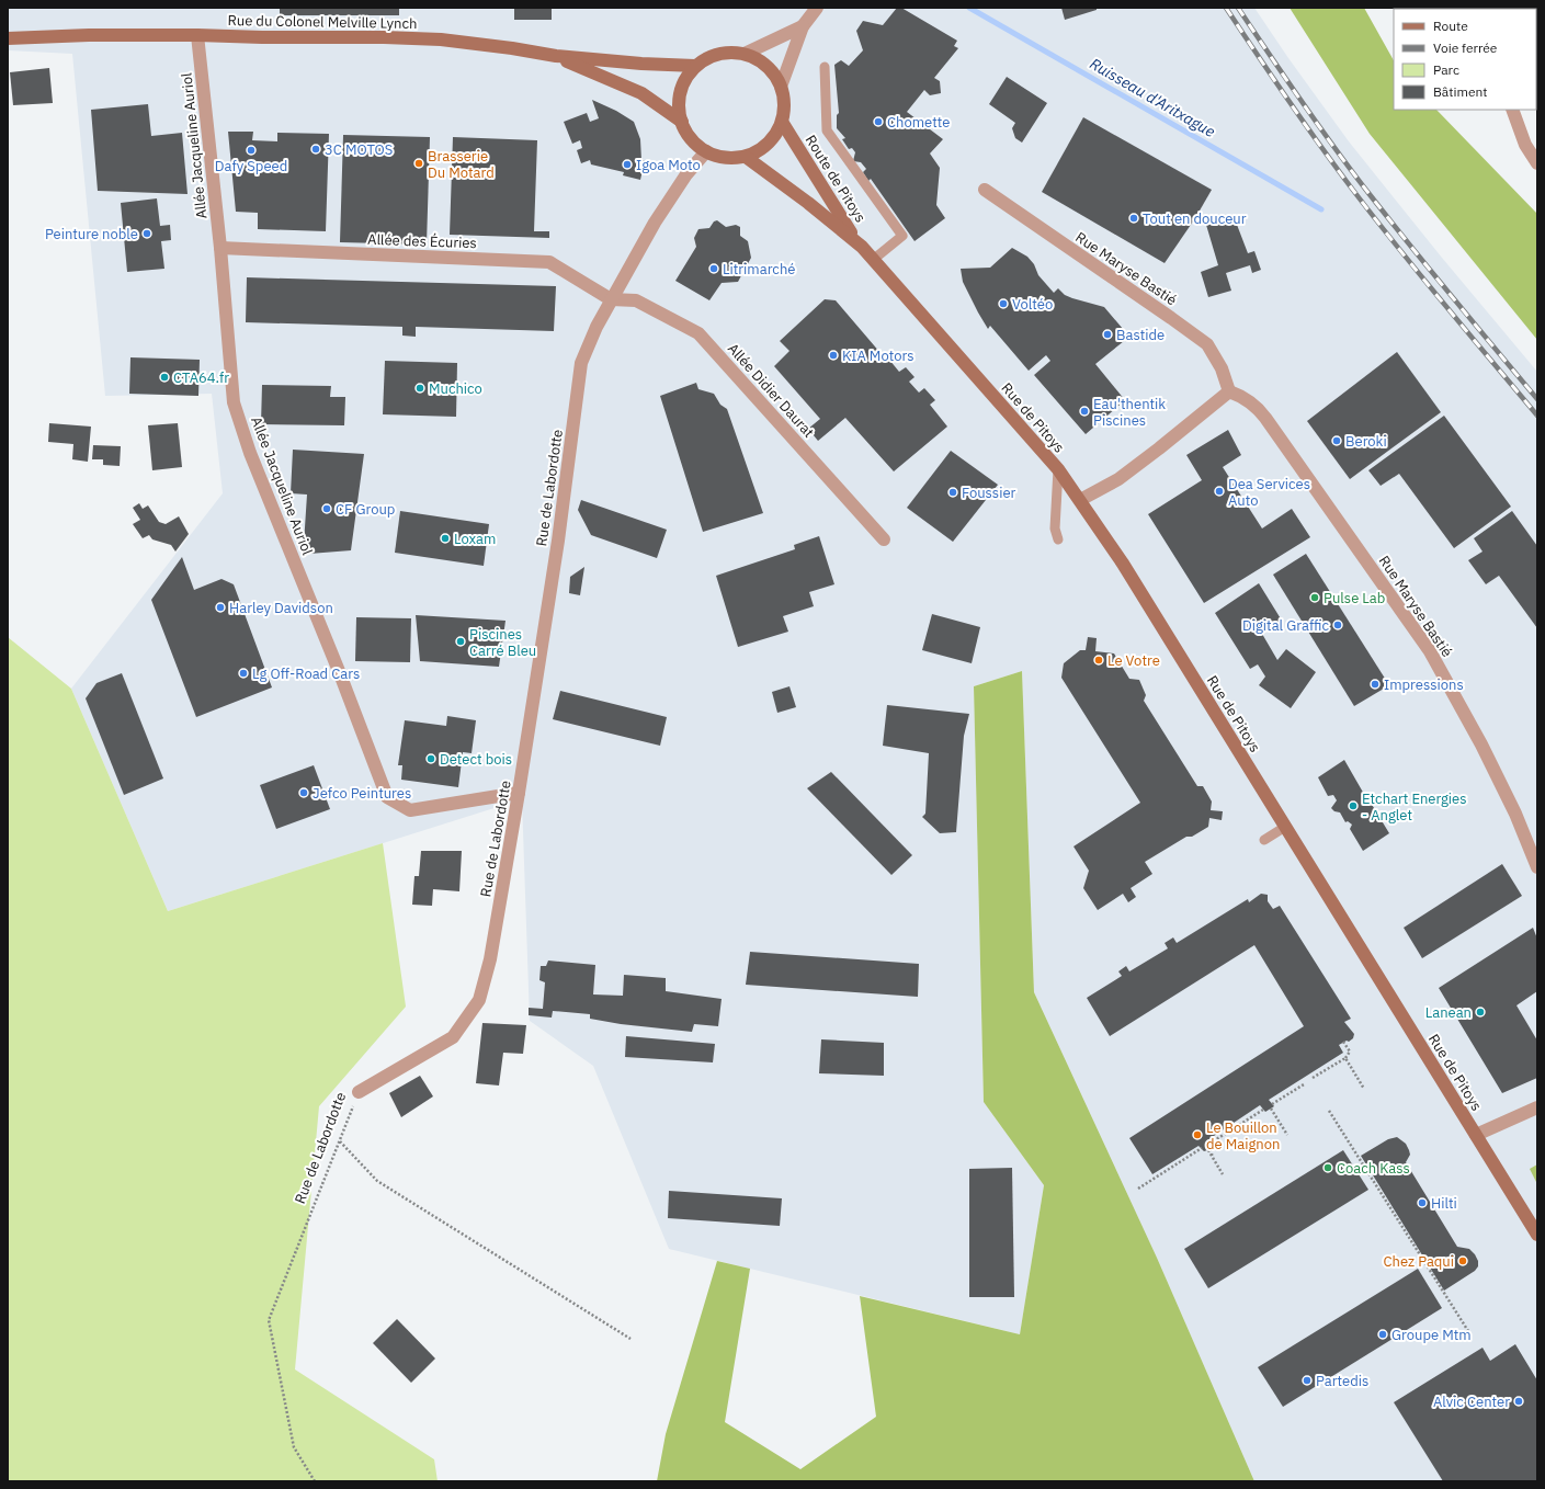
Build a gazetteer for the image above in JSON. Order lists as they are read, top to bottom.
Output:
{
  "streets": {
    "street": [
      "Rue du Colonel Melville Lynch",
      "Allée Jacqueline Auriol",
      "Route de Pitoys",
      "Allée des Écuries",
      "Rue Maryse Bastié",
      "Allée Didier Daurat",
      "Rue de Pitoys",
      "Rue de Labordotte"
    ]
  },
  "crossings": [
    ["Rue du Colonel Melville Lynch", "Allée Jacqueline Auriol"],
    ["Rue du Colonel Melville Lynch", "Route de Pitoys"],
    ["Rue du Colonel Melville Lynch", "Rue de Labordotte"],
    ["Allée Jacqueline Auriol", "Allée des Écuries"],
    ["Allée Jacqueline Auriol", "Rue de Labordotte"],
    ["Route de Pitoys", "Rue de Pitoys"],
    ["Route de Pitoys", "Rue de Labordotte"],
    ["Allée des Écuries", "Allée Didier Daurat"],
    ["Allée des Écuries", "Rue de Labordotte"],
    ["Allée Didier Daurat", "Rue de Labordotte"]
  ],
  "water": ["Ruisseau d'Aritxague"],
  "places": [
    "Chomette",
    "3C MOTOS",
    "Dafy Speed",
    "Brasserie Du Motard",
    "Igoa Moto",
    "Tout en douceur",
    "Peinture noble",
    "Litrimarché",
    "Voltéo",
    "Bastide",
    "KIA Motors",
    "CTA64.fr",
    "Muchico",
    "Eau'thentik Piscines",
    "Beroki",
    "Dea Services Auto",
    "Foussier",
    "CF Group",
    "Loxam",
    "Pulse Lab",
    "Harley Davidson",
    "Digital Graffic",
    "Piscines Carré Bleu",
    "Le Votre",
    "Lg Off-Road Cars",
    "Impressions",
    "Detect bois",
    "Jefco Peintures",
    "Etchart Energies - Anglet",
    "Lanean",
    "Le Bouillon de Maignon",
    "Coach Kass",
    "Hilti",
    "Chez Paqui",
    "Groupe Mtm",
    "Partedis",
    "Alvic Center"
  ],
  "legend": [
    "Route",
    "Voie ferrée",
    "Parc",
    "Bâtiment"
  ]
}
